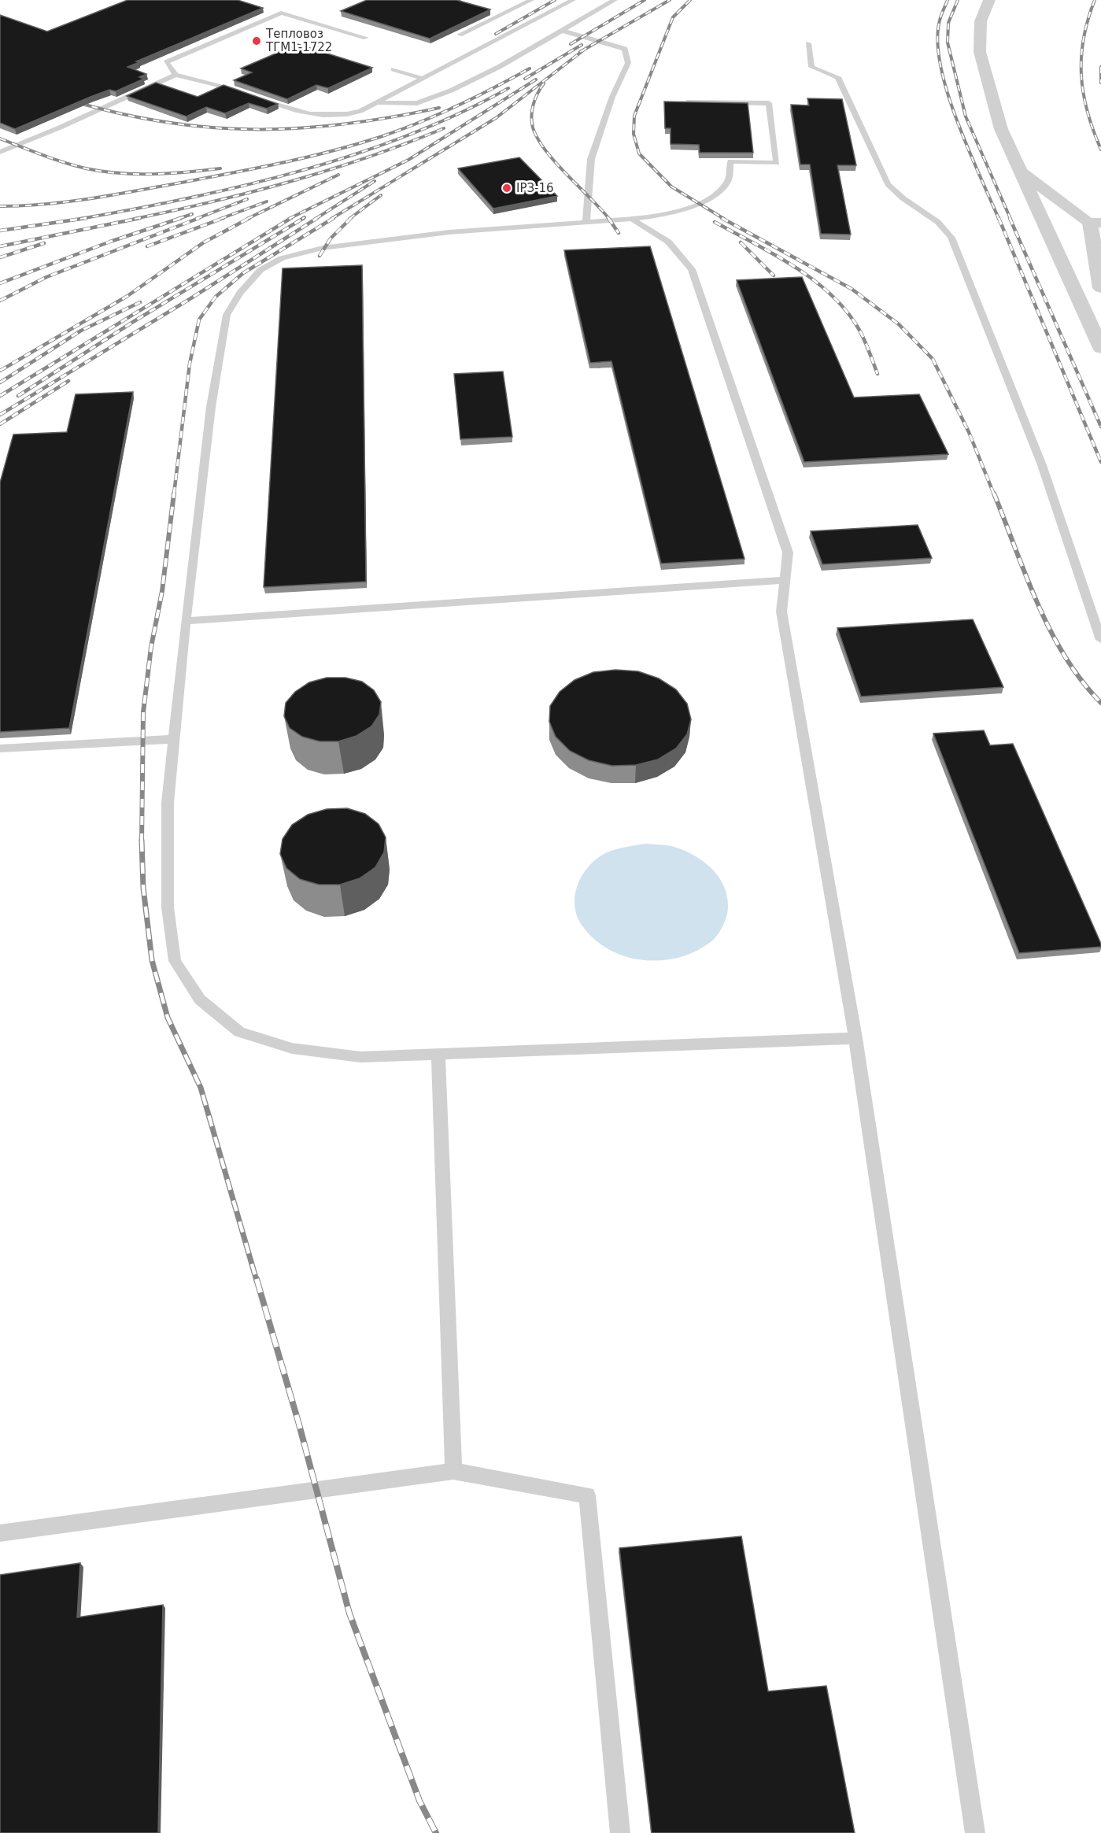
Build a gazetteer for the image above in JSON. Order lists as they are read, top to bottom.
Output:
{
  "places": ["Тепловоз ТГМ1-1722", "ІРЗ-16"]
}
